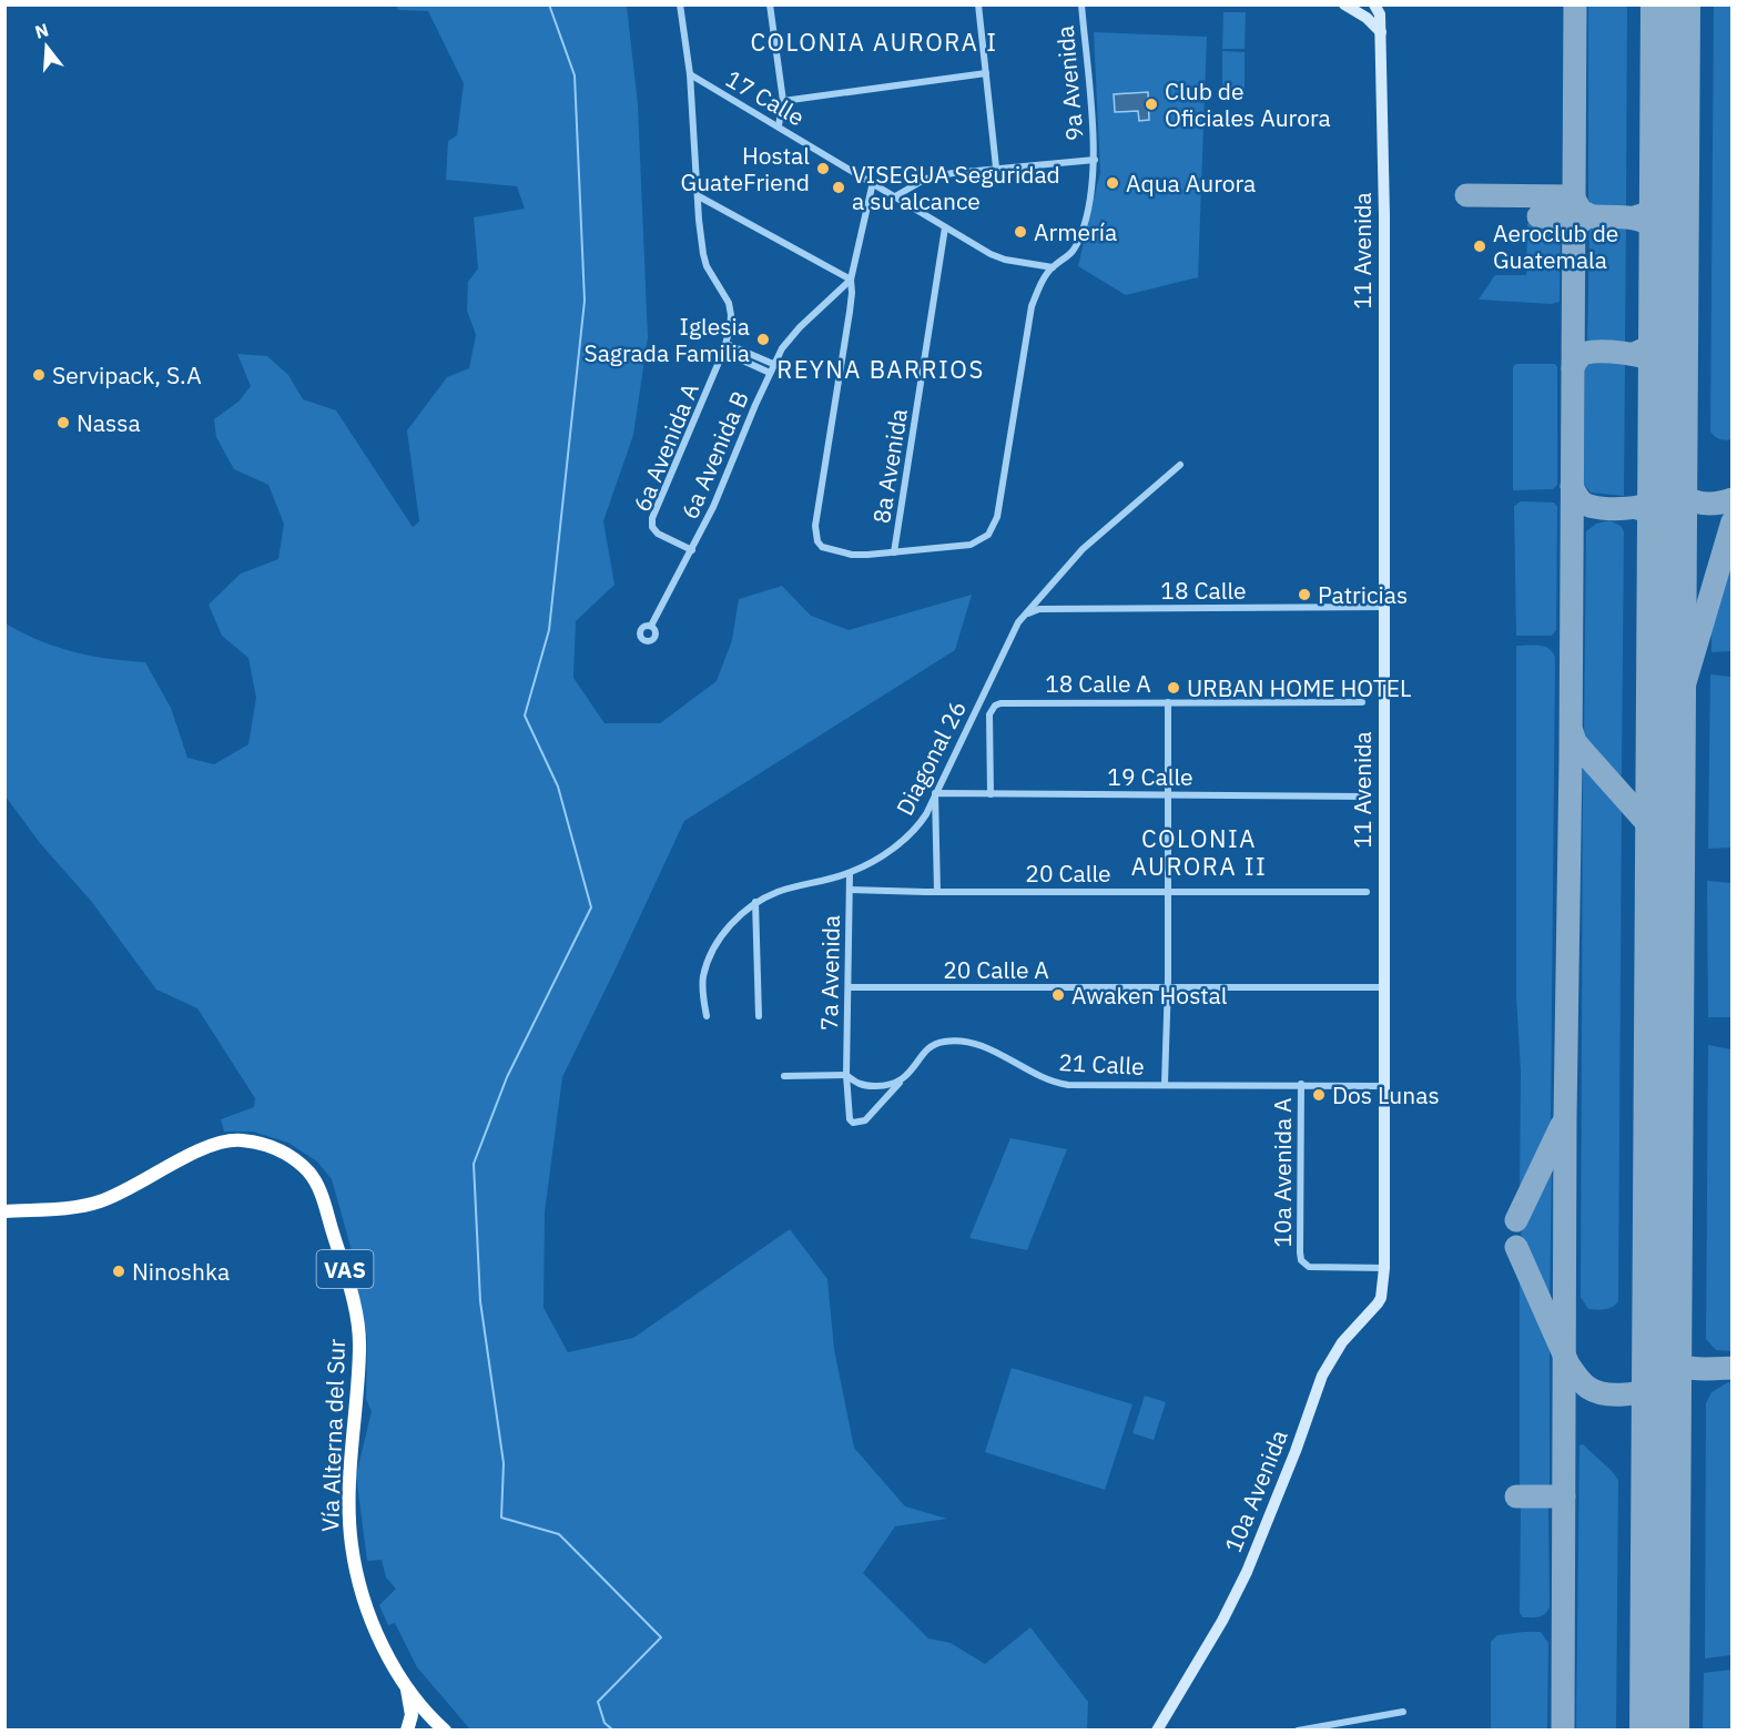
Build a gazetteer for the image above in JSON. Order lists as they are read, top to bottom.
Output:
{
  "streets": {
    "highway": ["VAS", "Vía Alterna del Sur"],
    "main road": ["11 Avenida", "10a Avenida"],
    "street": [
      "9a Avenida",
      "17 Calle",
      "6a Avenida A",
      "6a Avenida B",
      "8a Avenida",
      "18 Calle",
      "18 Calle A",
      "Diagonal 26",
      "19 Calle",
      "20 Calle",
      "20 Calle A",
      "7a Avenida",
      "21 Calle",
      "10a Avenida A"
    ]
  },
  "crossings": [
    ["9a Avenida", "17 Calle"],
    ["9a Avenida", "8a Avenida"],
    ["17 Calle", "8a Avenida"],
    ["11 Avenida", "18 Calle"],
    ["11 Avenida", "20 Calle A"],
    ["11 Avenida", "21 Calle"],
    ["11 Avenida", "10a Avenida A"],
    ["11 Avenida", "10a Avenida"],
    ["6a Avenida A", "6a Avenida B"],
    ["18 Calle", "Diagonal 26"],
    ["18 Calle A", "19 Calle"],
    ["Diagonal 26", "19 Calle"],
    ["Diagonal 26", "7a Avenida"],
    ["20 Calle", "7a Avenida"],
    ["20 Calle A", "7a Avenida"],
    ["7a Avenida", "21 Calle"],
    ["21 Calle", "10a Avenida A"],
    ["10a Avenida A", "10a Avenida"]
  ],
  "districts": ["COLONIA AURORA I", "REYNA BARRIOS", "COLONIA AURORA II"],
  "places": [
    "Club de Oficiales Aurora",
    "Hostal GuateFriend",
    "Aqua Aurora",
    "VISEGUA Seguridad a su alcance",
    "Armería",
    "Aeroclub de Guatemala",
    "Iglesia Sagrada Familia",
    "Servipack, S.A",
    "Nassa",
    "Patricias",
    "URBAN HOME HOTEL",
    "Awaken Hostal",
    "Dos Lunas",
    "Ninoshka"
  ],
  "north": "top"
}
